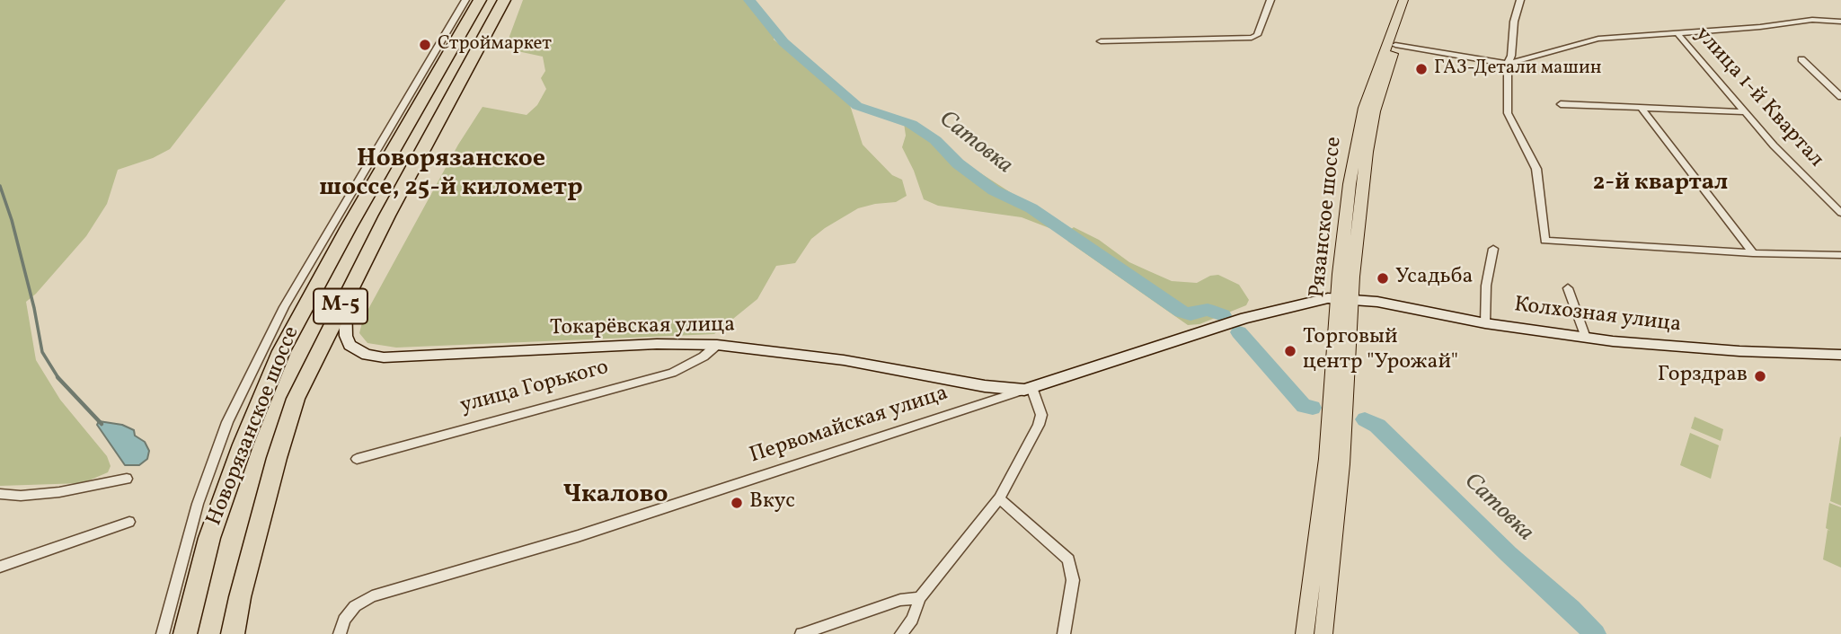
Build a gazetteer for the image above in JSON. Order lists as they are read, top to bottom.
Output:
{
  "streets": {
    "highway": ["М-5", "Новорязанское шоссе"],
    "main road": [
      "Рязанское шоссе",
      "Колхозная улица",
      "Токарёвская улица",
      "Первомайская улица"
    ],
    "street": ["улица 1-й Квартал", "улица Горького"]
  },
  "crossings": [
    ["Рязанское шоссе", "Колхозная улица"],
    ["Рязанское шоссе", "Первомайская улица"],
    ["Колхозная улица", "Первомайская улица"],
    ["Токарёвская улица", "улица Горького"],
    ["Токарёвская улица", "Первомайская улица"],
    ["Токарёвская улица", "Новорязанское шоссе"]
  ],
  "districts": ["Новорязанское шоссе, 25-й километр", "2-й квартал", "Чкалово"],
  "water": ["Сатовка"],
  "places": [
    "Строймаркет",
    "ГАЗ-Детали машин",
    "Усадьба",
    "Торговый центр \"Урожай\"",
    "Горздрав",
    "Вкус"
  ]
}
